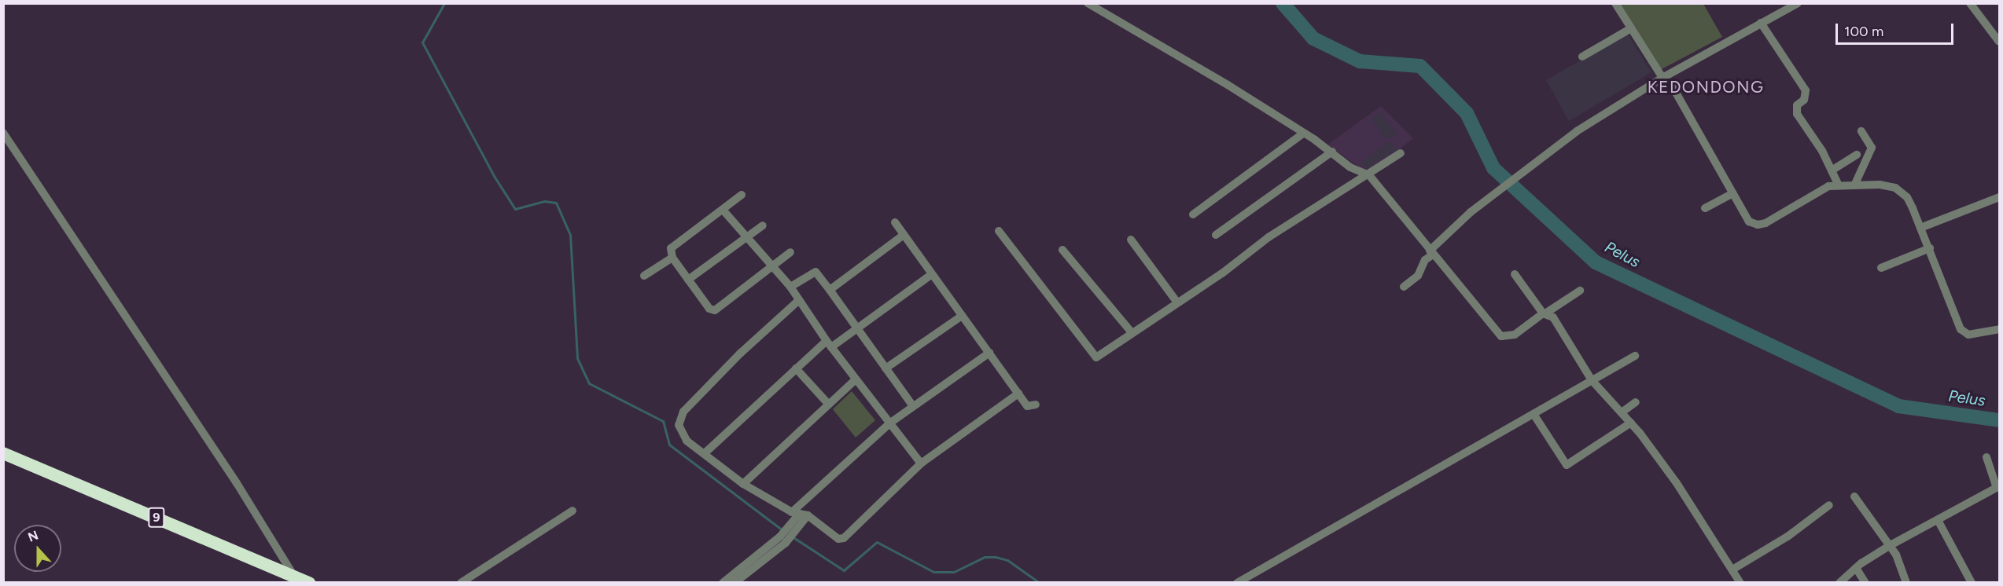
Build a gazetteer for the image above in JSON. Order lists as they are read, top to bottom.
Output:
{
  "streets": {
    "highway": ["9"]
  },
  "districts": ["KEDONDONG"],
  "water": ["Pelus"],
  "scale_bar": "100 m",
  "north": "top"
}
